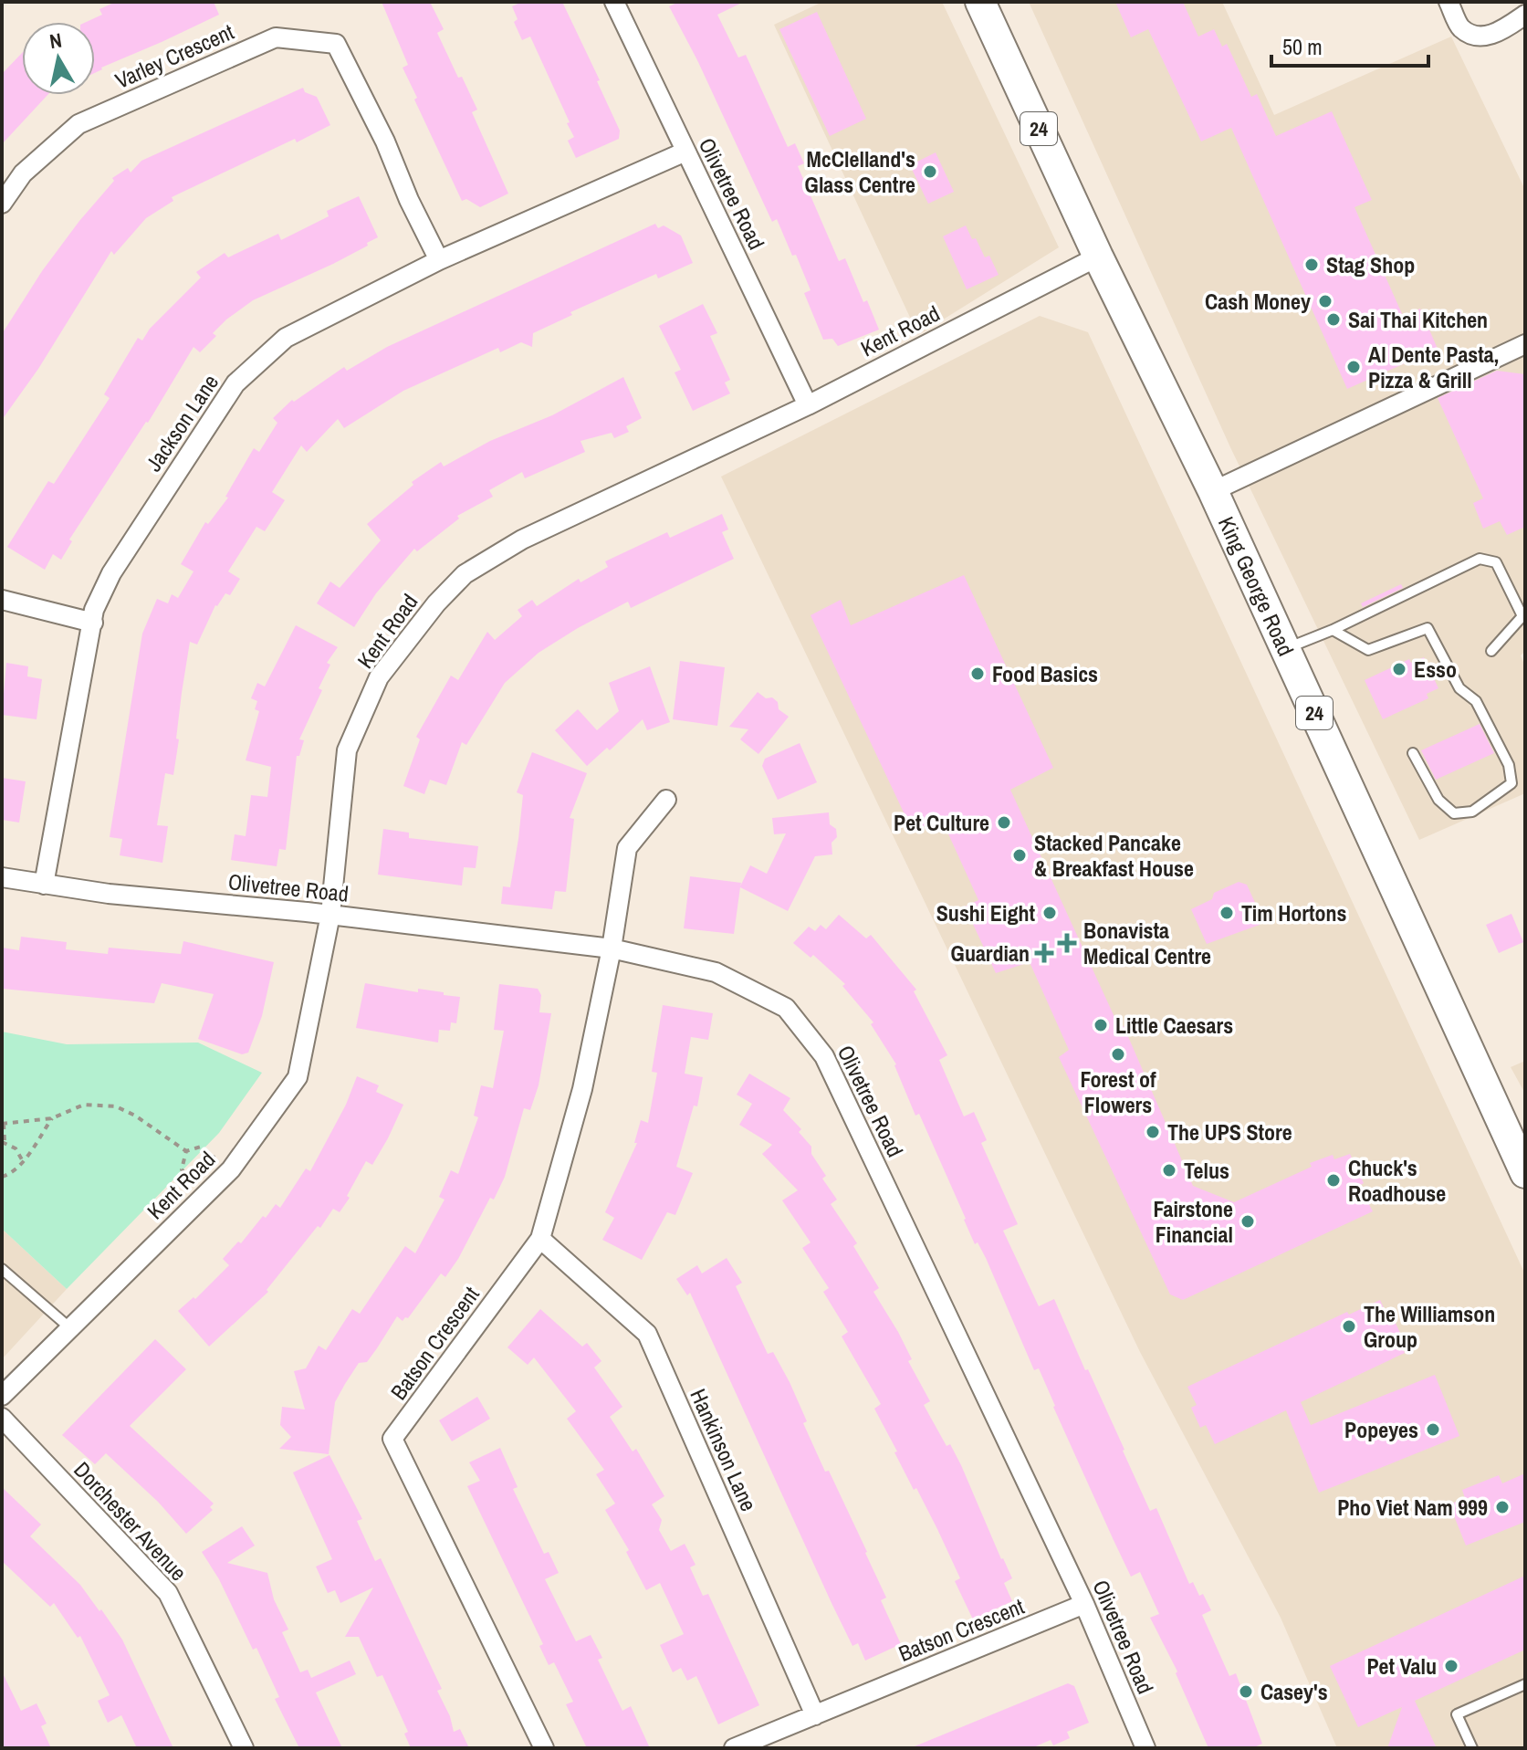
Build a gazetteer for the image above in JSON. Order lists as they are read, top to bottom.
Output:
{
  "streets": {
    "main road": ["24", "King George Road"],
    "street": [
      "Varley Crescent",
      "Olivetree Road",
      "Kent Road",
      "Jackson Lane",
      "Batson Crescent",
      "Hankinson Lane",
      "Dorchester Avenue"
    ]
  },
  "crossings": [
    ["Varley Crescent", "Jackson Lane"],
    ["Olivetree Road", "Kent Road"],
    ["Olivetree Road", "Jackson Lane"],
    ["Olivetree Road", "Batson Crescent"],
    ["Kent Road", "King George Road"],
    ["Batson Crescent", "Hankinson Lane"]
  ],
  "places": {
    "other": [
      "McClelland's Glass Centre",
      "Stag Shop",
      "Cash Money",
      "Sai Thai Kitchen",
      "Al Dente Pasta, Pizza & Grill",
      "Esso",
      "Food Basics",
      "Pet Culture",
      "Stacked Pancake & Breakfast House",
      "Sushi Eight",
      "Tim Hortons",
      "Little Caesars",
      "Forest of Flowers",
      "The UPS Store",
      "Telus",
      "Chuck's Roadhouse",
      "Fairstone Financial",
      "The Williamson Group",
      "Popeyes",
      "Pho Viet Nam 999",
      "Pet Valu",
      "Casey's"
    ],
    "health": ["Bonavista Medical Centre", "Guardian"]
  },
  "scale_bar": "50 m",
  "north": "top"
}
